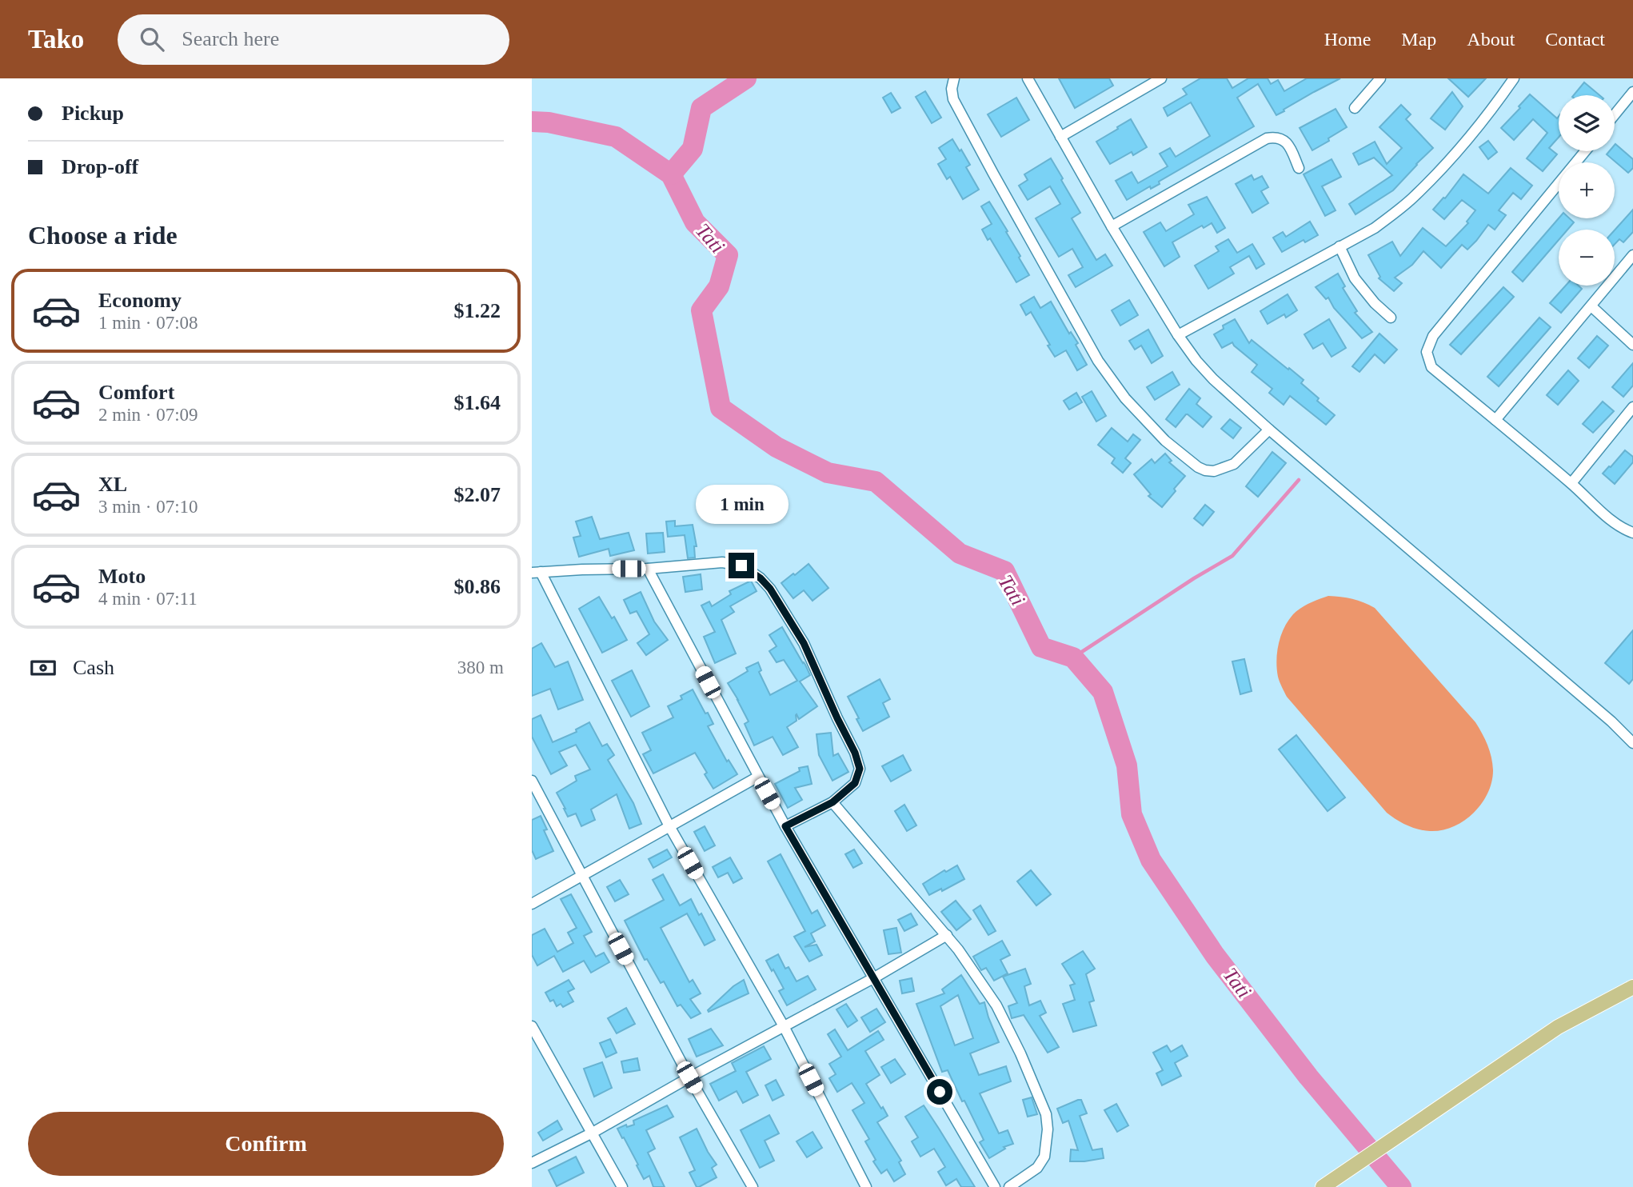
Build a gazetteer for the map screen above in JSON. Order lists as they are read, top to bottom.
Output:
{
  "water": ["Tati"],
  "page": {
    "header": "Tako",
    "search": "Search here",
    "nav": [
      "Home",
      "Map",
      "About",
      "Contact"
    ],
    "banner": ["Pickup", "Drop-off"],
    "map_buttons": ["+", "−"],
    "heading": "Choose a ride",
    "list": [
      {
        "name": "Economy",
        "note": "1 min · 07:08",
        "value": "$1.22"
      },
      {
        "name": "Comfort",
        "note": "2 min · 07:09",
        "value": "$1.64"
      },
      {
        "name": "XL",
        "note": "3 min · 07:10",
        "value": "$2.07"
      },
      {
        "name": "Moto",
        "note": "4 min · 07:11",
        "value": "$0.86"
      }
    ],
    "bubble": "1 min",
    "pay": ["Cash", "380 m"],
    "buttons": "Confirm"
  }
}
